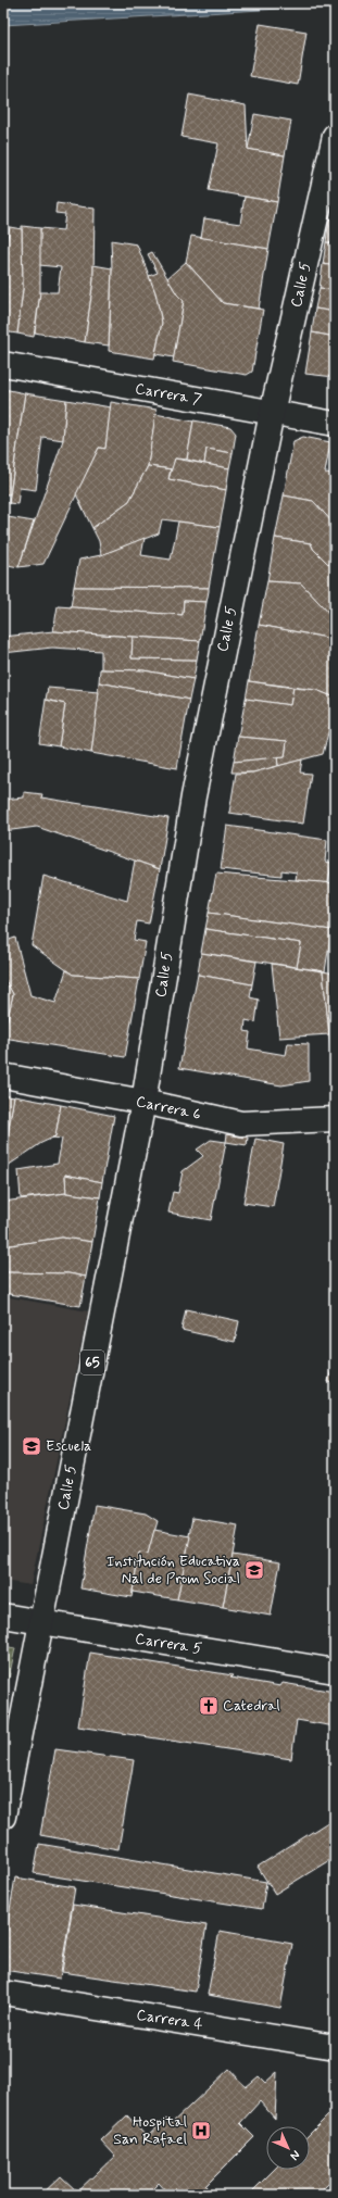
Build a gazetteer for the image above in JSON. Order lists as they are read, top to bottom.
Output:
{
  "streets": {
    "street": [
      "Calle 5",
      "Carrera 7",
      "Carrera 6",
      "65",
      "Carrera 5",
      "Carrera 4"
    ]
  },
  "crossings": [
    ["Calle 5", "Carrera 7"],
    ["Calle 5", "Carrera 6"],
    ["Calle 5", "Carrera 5"]
  ],
  "places": {
    "school or university": ["Escuela", "Institución Educativa Nal de Prom Social"],
    "church": ["Catedral"],
    "hospital": ["Hospital San Rafael"]
  },
  "north": "bottom right"
}
